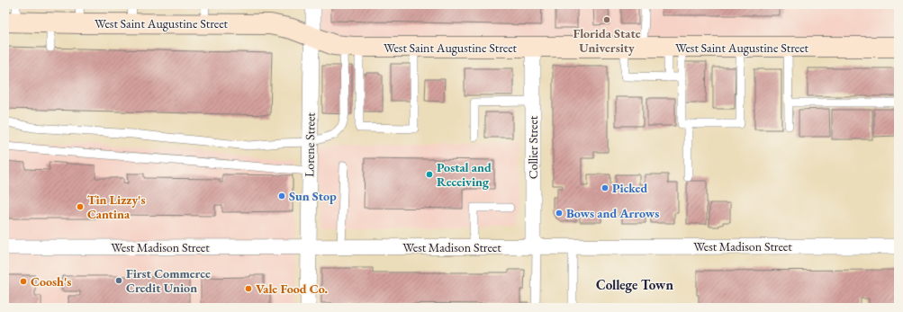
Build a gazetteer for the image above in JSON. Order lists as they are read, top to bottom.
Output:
{
  "streets": {
    "main road": ["West Saint Augustine Street"],
    "street": ["Lorene Street", "Collier Street", "West Madison Street"]
  },
  "crossings": [
    ["West Saint Augustine Street", "Lorene Street"],
    ["West Saint Augustine Street", "Collier Street"],
    ["Lorene Street", "West Madison Street"],
    ["Collier Street", "West Madison Street"]
  ],
  "districts": ["College Town"],
  "places": [
    "Florida State University",
    "Postal and Receiving",
    "Picked",
    "Sun Stop",
    "Tin Lizzy's Cantina",
    "Bows and Arrows",
    "First Commerce Credit Union",
    "Coosh's",
    "Vale Food Co."
  ]
}
